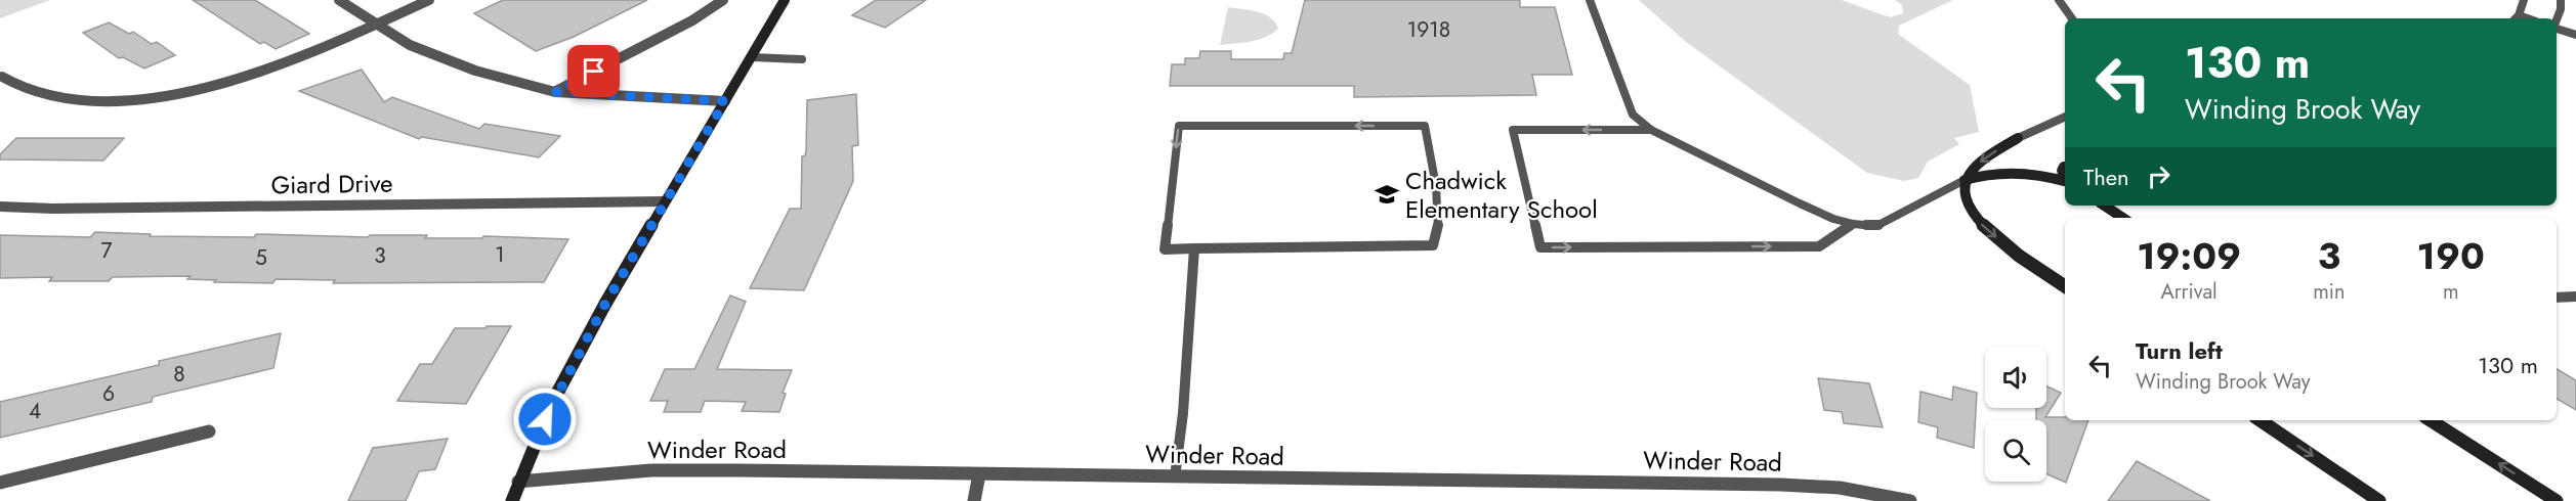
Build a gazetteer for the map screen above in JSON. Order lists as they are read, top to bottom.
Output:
{
  "streets": {
    "street": ["Giard Drive", "Winder Road"]
  },
  "places": {
    "school or university": ["Chadwick Elementary School"]
  },
  "house_numbers": [
    "1918",
    "7",
    "1",
    "3",
    "5",
    "8",
    "6",
    "4"
  ],
  "page": {
    "turn": ["130 m", "Winding Brook Way"],
    "then": "Then",
    "eta": [
      "19:09",
      "Arrival",
      "3",
      "min",
      "190",
      "m"
    ],
    "list": [
      {
        "name": "Turn left",
        "note": "Winding Brook Way",
        "value": "130 m"
      }
    ]
  }
}
